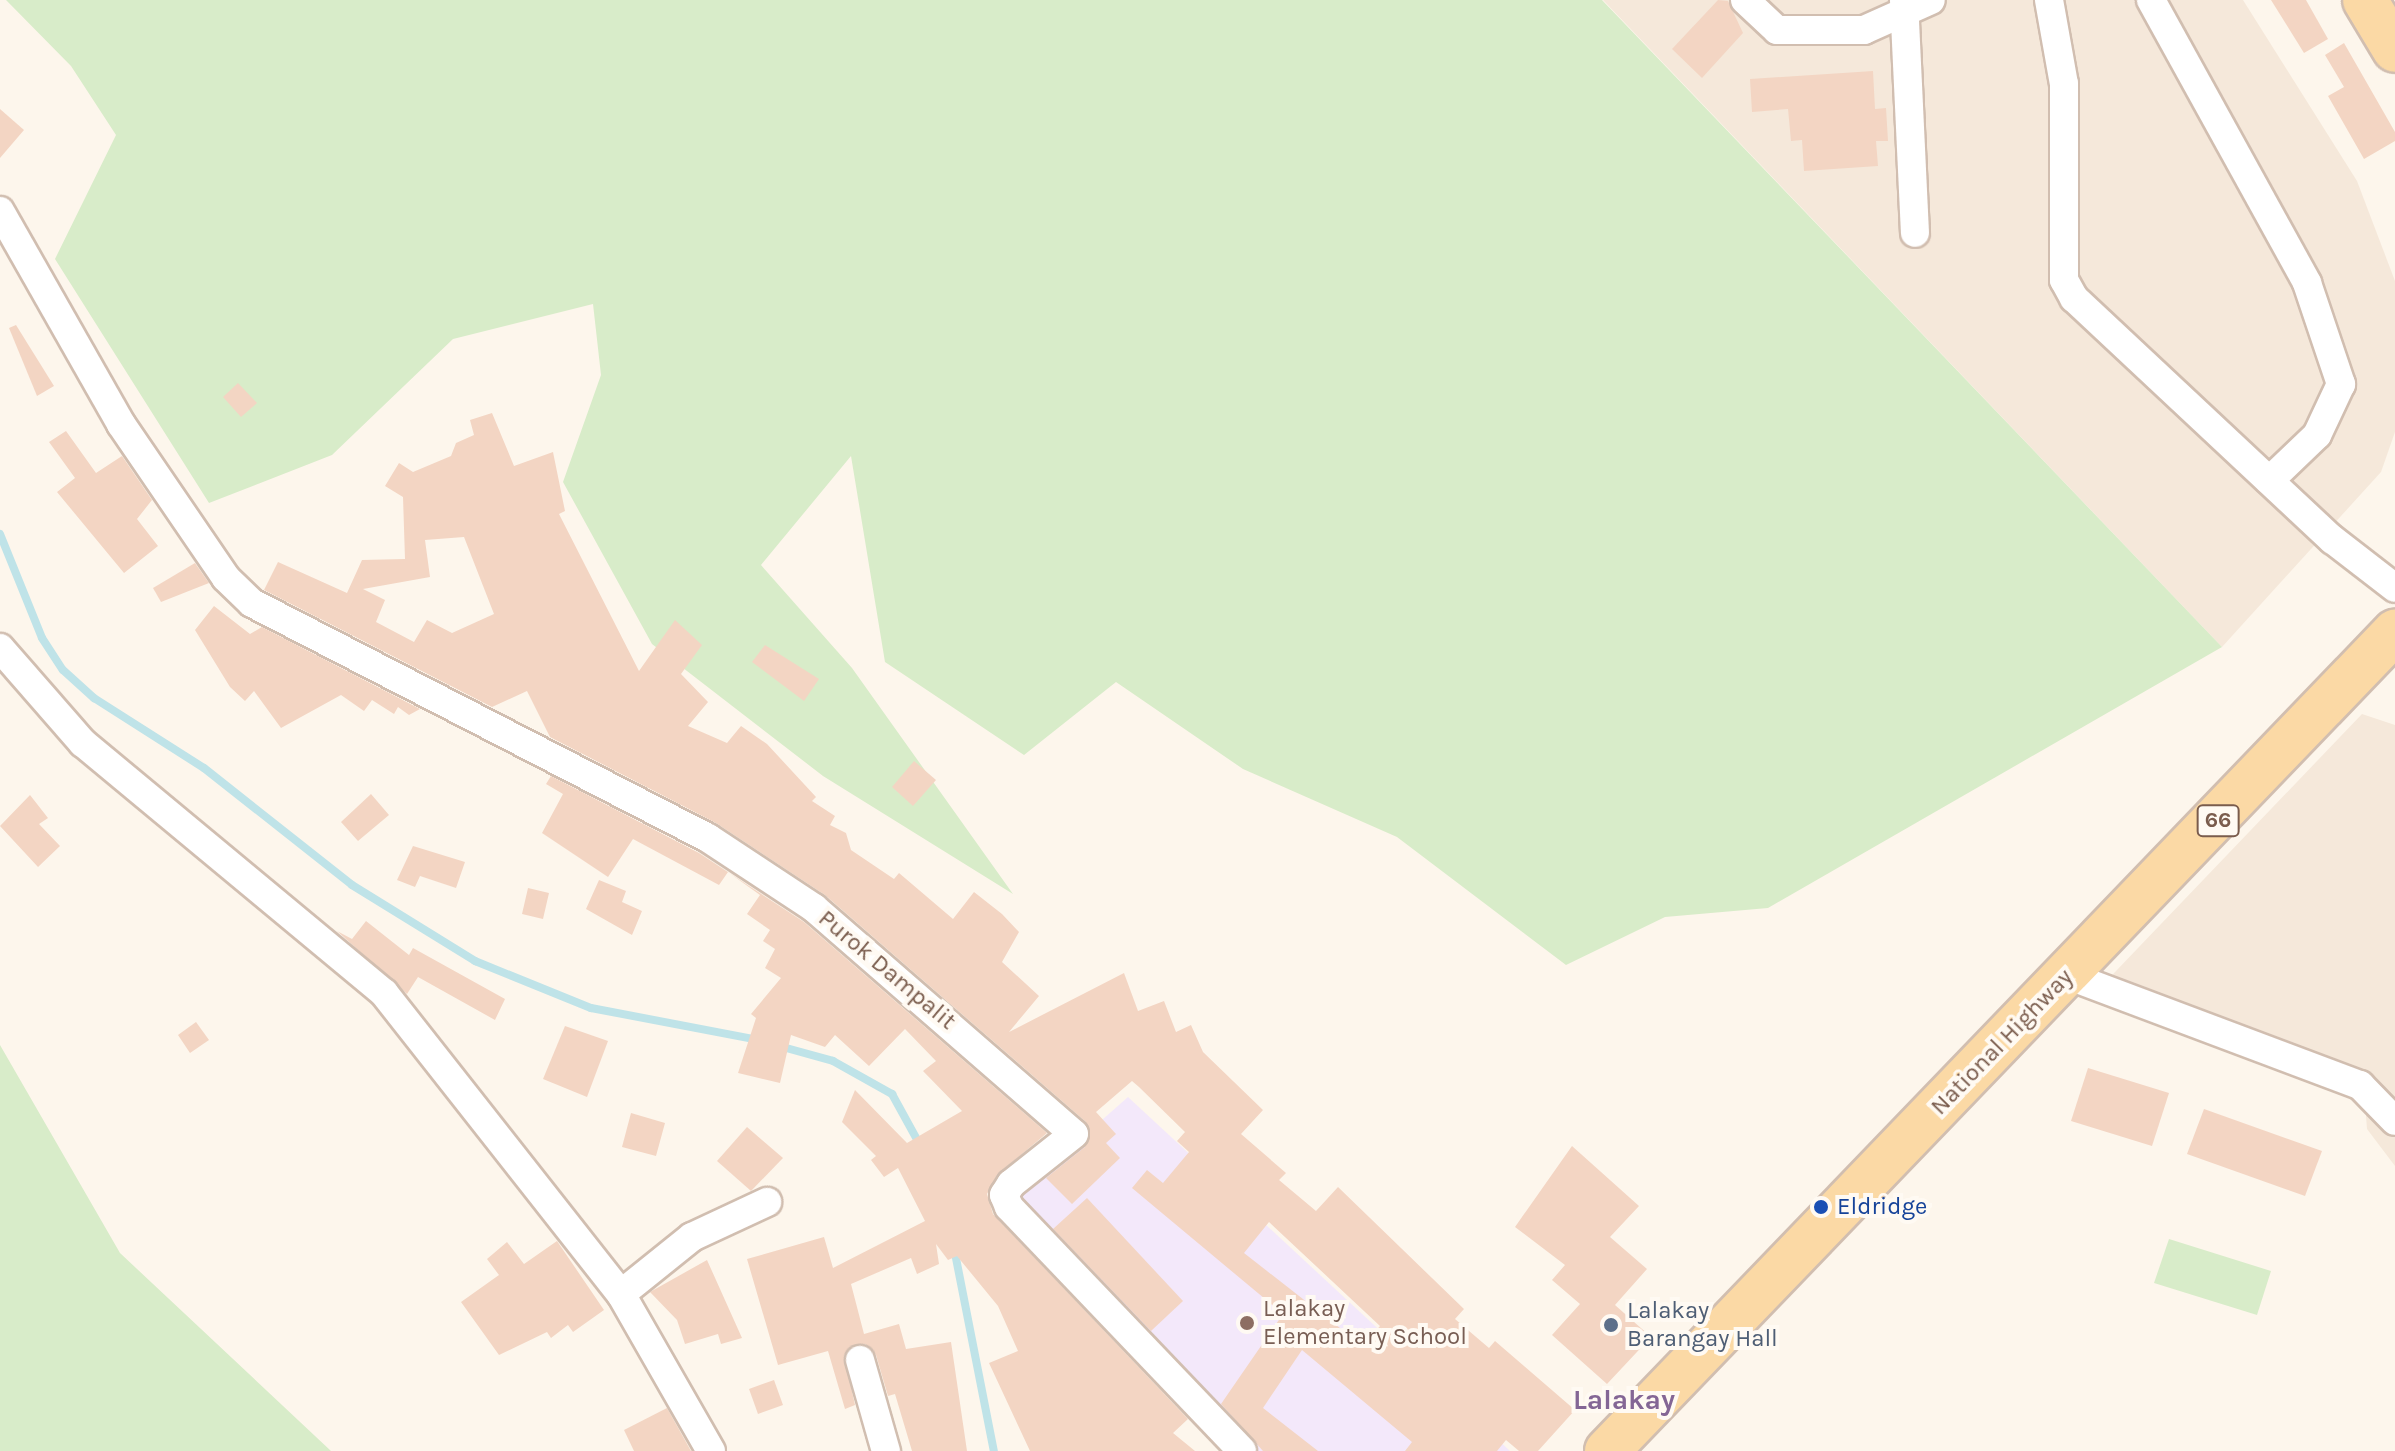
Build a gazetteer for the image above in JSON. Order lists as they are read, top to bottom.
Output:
{
  "streets": {
    "main road": ["66", "National Highway"],
    "street": ["Purok Dampalit"]
  },
  "districts": ["Lalakay"],
  "places": ["Eldridge", "Lalakay Elementary School", "Lalakay Barangay Hall"]
}
